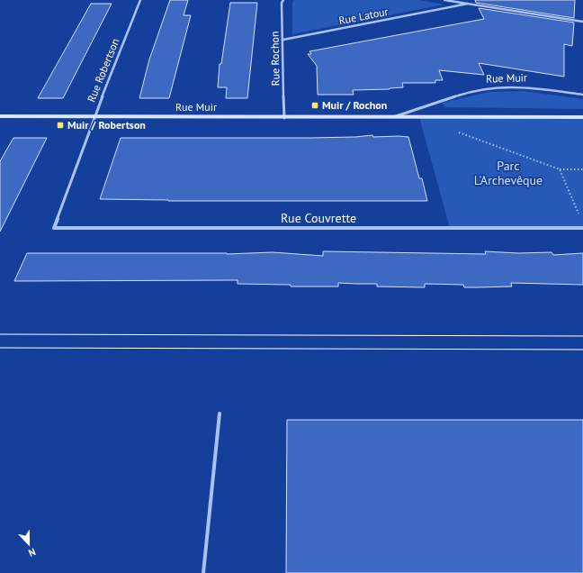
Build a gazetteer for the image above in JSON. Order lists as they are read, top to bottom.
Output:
{
  "streets": {
    "street": [
      "Rue Latour",
      "Rue Rochon",
      "Rue Robertson",
      "Rue Muir",
      "Rue Couvrette"
    ]
  },
  "crossings": [
    ["Rue Latour", "Rue Rochon"],
    ["Rue Rochon", "Rue Muir"],
    ["Rue Robertson", "Rue Muir"],
    ["Rue Robertson", "Rue Couvrette"]
  ],
  "parks": ["Parc L'Archevêque"],
  "places": {
    "transit": ["Muir / Rochon", "Muir / Robertson"]
  },
  "north": "bottom"
}
